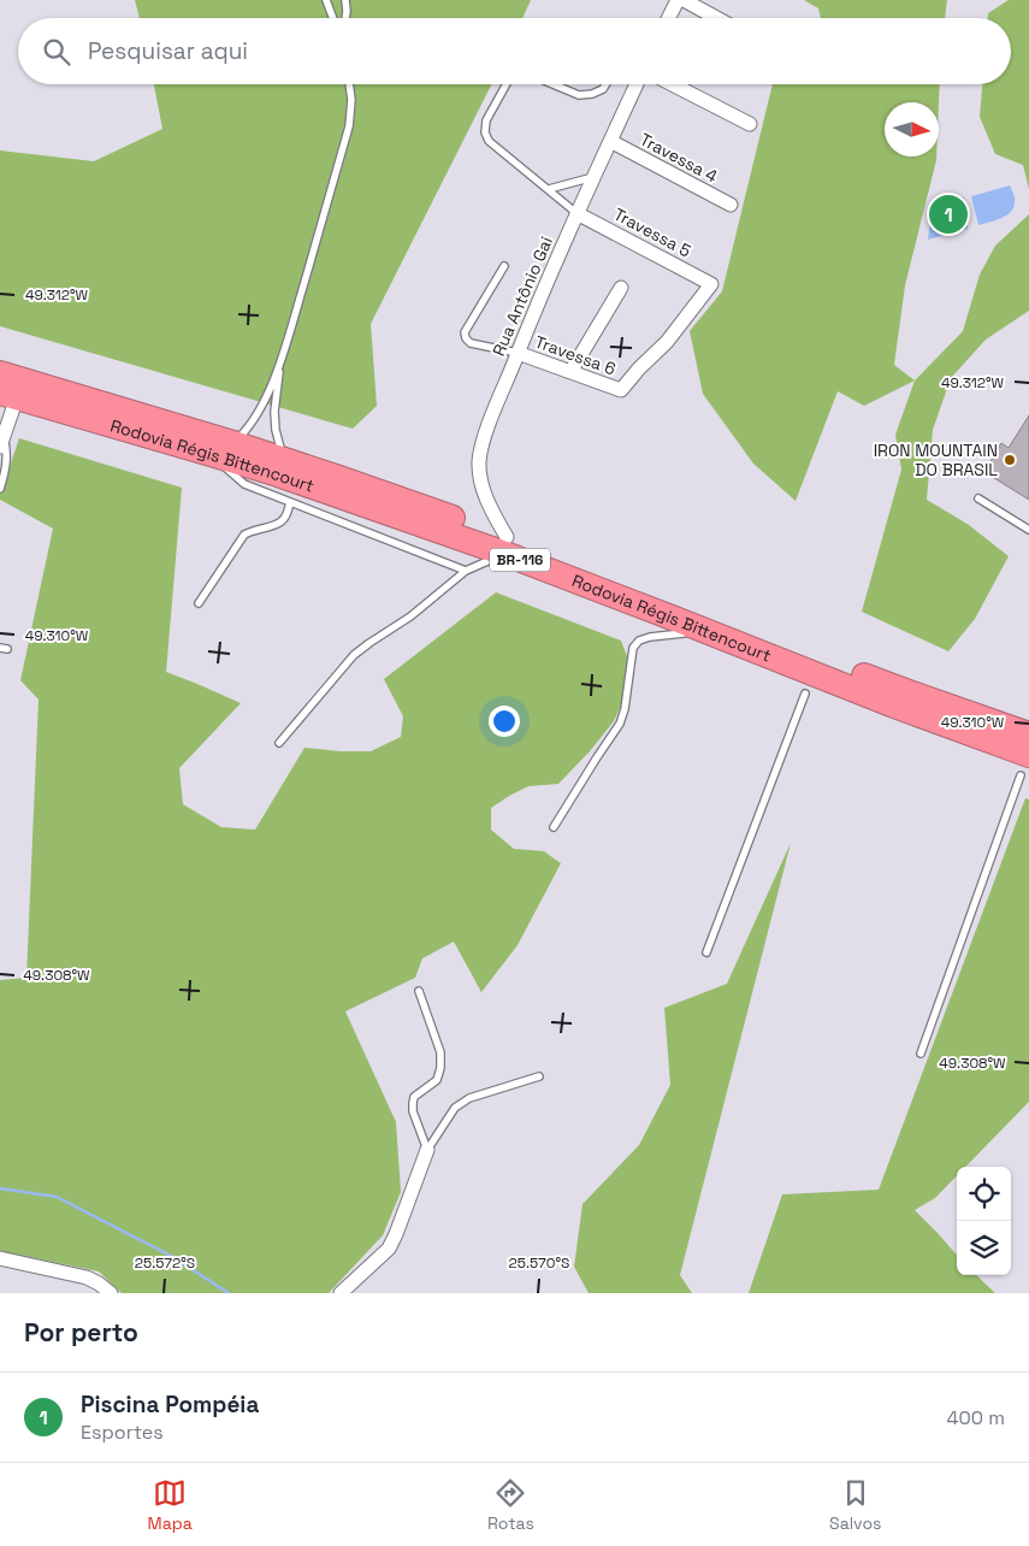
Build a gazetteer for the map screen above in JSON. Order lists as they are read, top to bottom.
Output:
{
  "streets": {
    "highway": ["Rodovia Régis Bittencourt", "BR-116"],
    "street": [
      "Travessa 4",
      "Travessa 5",
      "Rua Antônio Gai",
      "Travessa 6"
    ]
  },
  "crossings": [
    ["Travessa 4", "Rua Antônio Gai"],
    ["Travessa 5", "Rua Antônio Gai"],
    ["Travessa 5", "Travessa 6"],
    ["Rua Antônio Gai", "Travessa 6"],
    ["Rua Antônio Gai", "Rodovia Régis Bittencourt"]
  ],
  "places": ["IRON MOUNTAIN DO BRASIL"],
  "north": "right",
  "page": {
    "search": "Pesquisar aqui",
    "pins": "1",
    "heading": "Por perto",
    "list": [
      {
        "mark": "1",
        "name": "Piscina Pompéia",
        "note": "Esportes",
        "value": "400 m"
      }
    ],
    "nav": ["Mapa", "Rotas", "Salvos"]
  },
  "coordinates": [
    "49.312°W",
    "49.310°W",
    "49.308°W",
    "25.572°S",
    "25.570°S"
  ]
}
